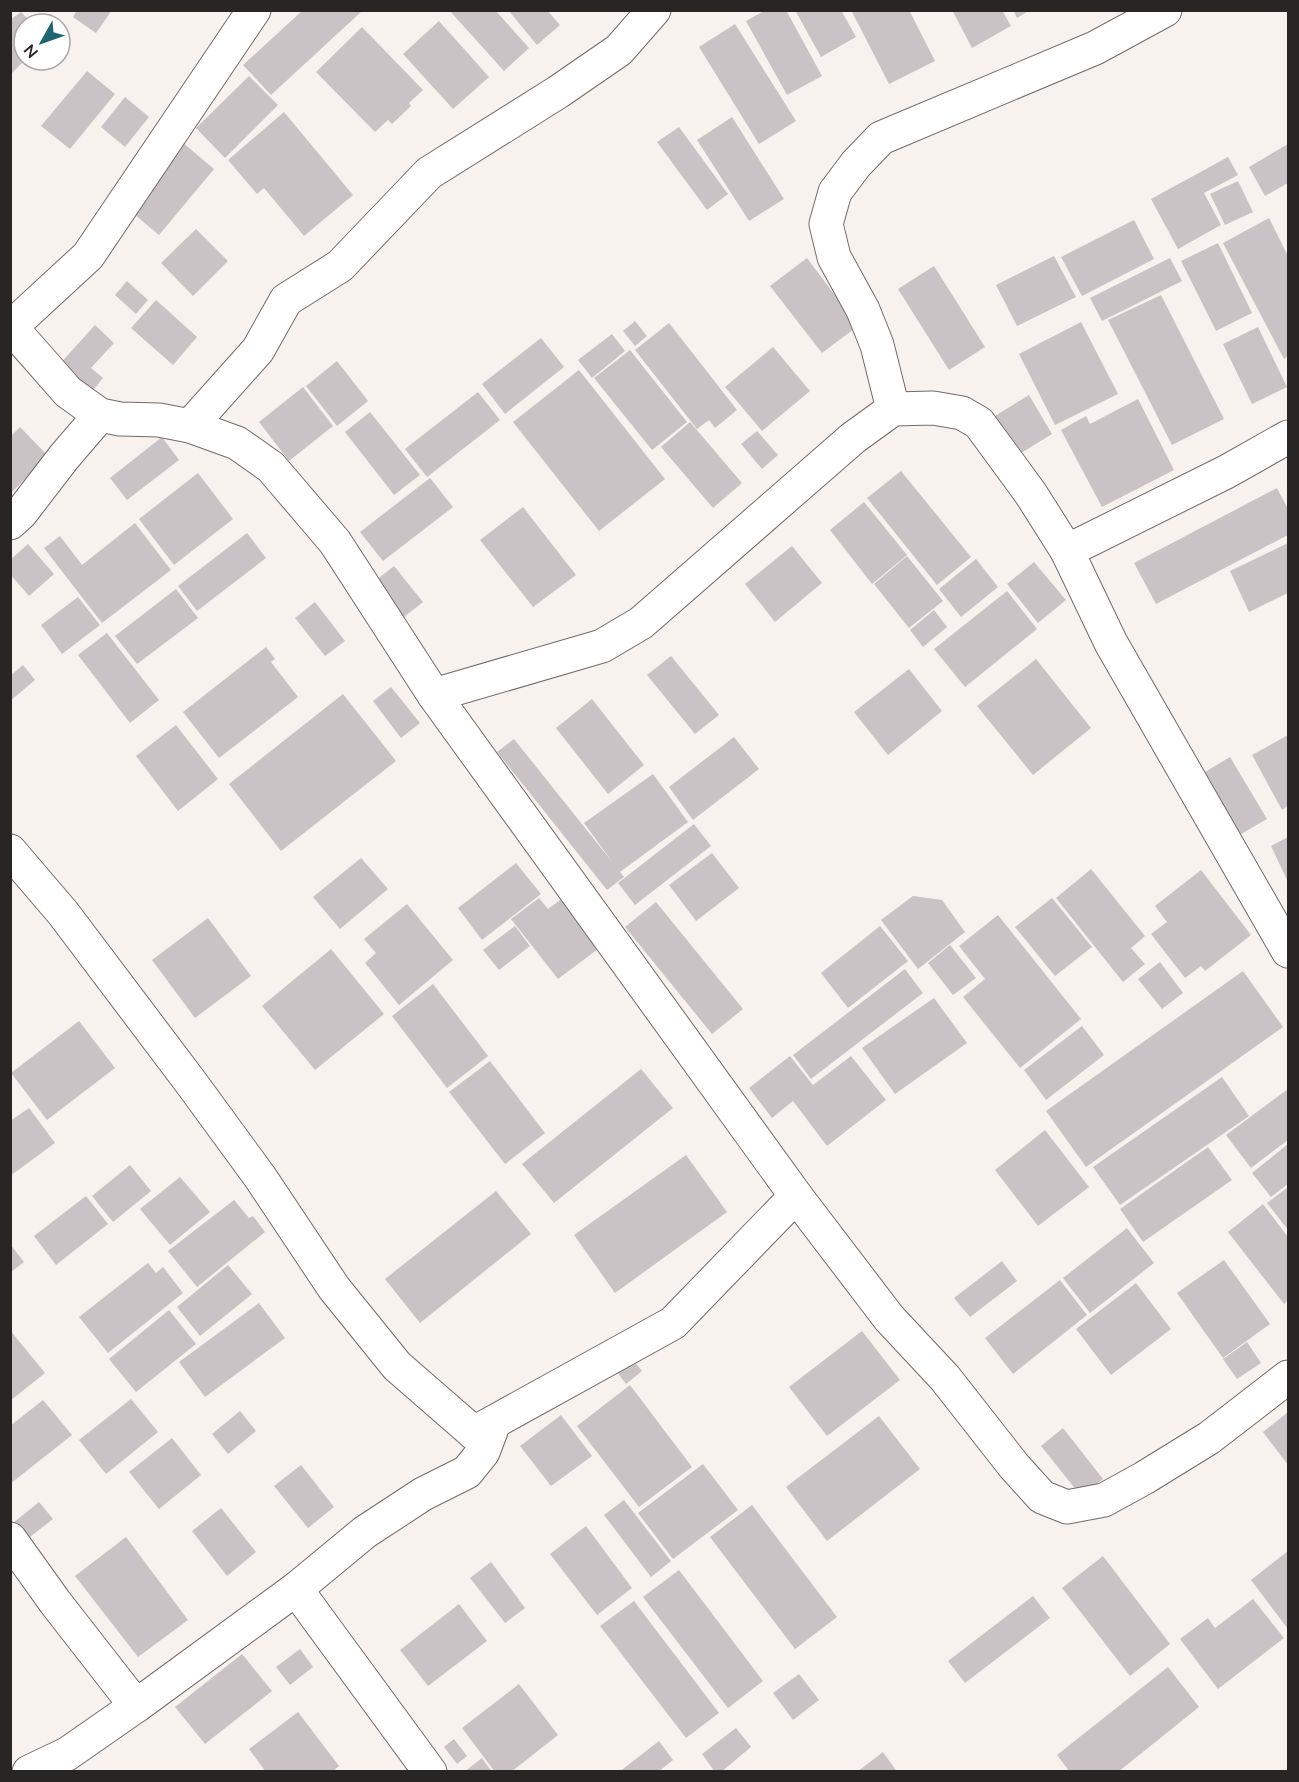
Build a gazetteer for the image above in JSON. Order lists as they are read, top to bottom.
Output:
{
  "north": "bottom left"
}
